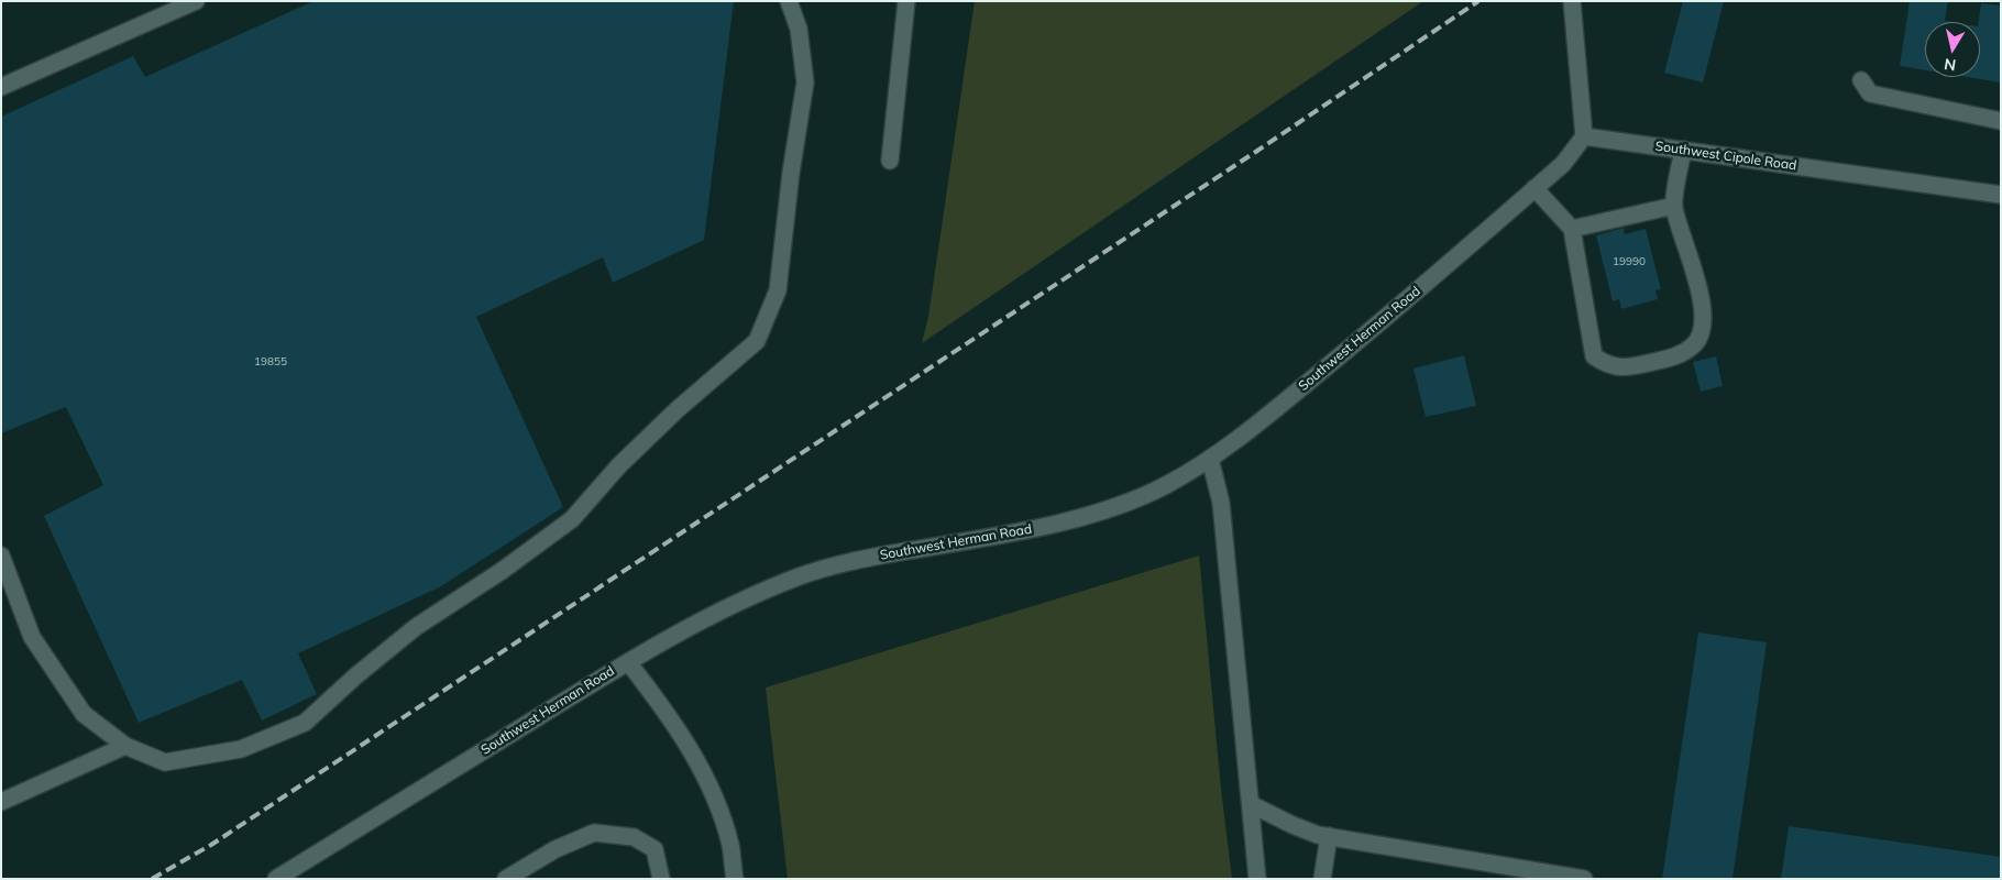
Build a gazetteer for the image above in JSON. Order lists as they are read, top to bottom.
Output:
{
  "streets": {
    "street": ["Southwest Cipole Road", "Southwest Herman Road"]
  },
  "crossings": [
    ["Southwest Cipole Road", "Southwest Herman Road"]
  ],
  "house_numbers": ["19990", "19855"],
  "north": "bottom"
}
